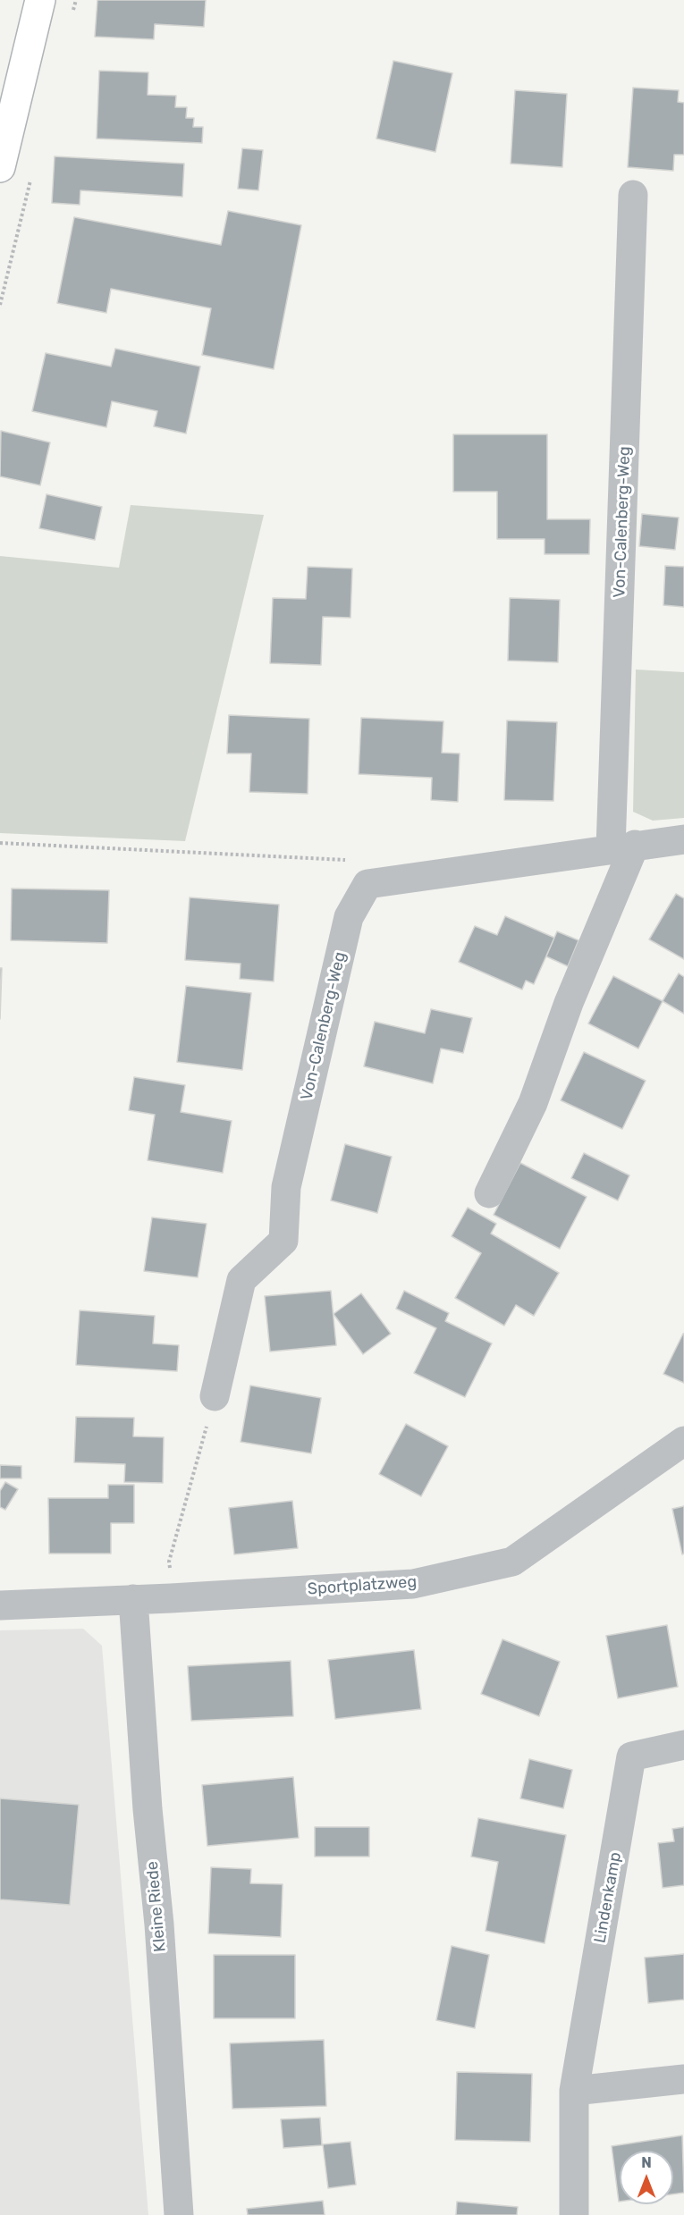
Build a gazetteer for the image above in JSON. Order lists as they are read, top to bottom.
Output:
{
  "streets": {
    "street": [
      "Von-Calenberg-Weg",
      "Sportplatzweg",
      "Lindenkamp",
      "Kleine Riede"
    ]
  },
  "crossings": [
    ["Sportplatzweg", "Kleine Riede"]
  ],
  "north": "top"
}
